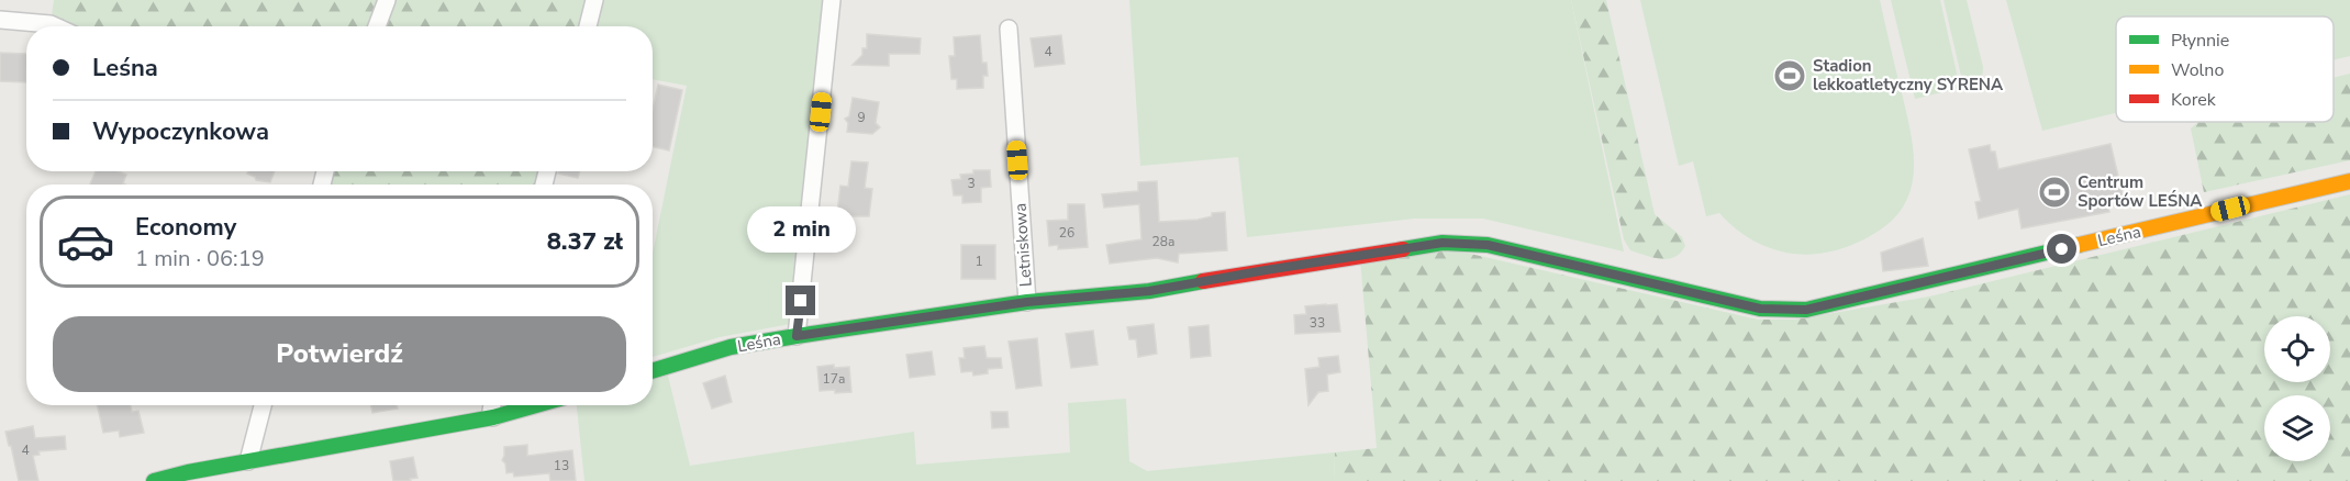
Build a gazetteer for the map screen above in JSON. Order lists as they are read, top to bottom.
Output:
{
  "streets": {
    "street": ["Leśna", "Letniskowa"]
  },
  "crossings": [
    ["Leśna", "Letniskowa"]
  ],
  "places": {
    "sports": ["Stadion lekkoatletyczny SYRENA", "Centrum Sportów LEŚNA"]
  },
  "house_numbers": [
    "4",
    "9",
    "3",
    "26",
    "28a",
    "1",
    "33",
    "17a",
    "4",
    "13"
  ],
  "legend": ["Płynnie", "Wolno", "Korek"],
  "page": {
    "banner": ["Leśna", "Wypoczynkowa"],
    "list": [
      {
        "name": "Economy",
        "note": "1 min · 06:19",
        "value": "8.37 zł"
      }
    ],
    "bubble": "2 min",
    "buttons": "Potwierdź"
  }
}
